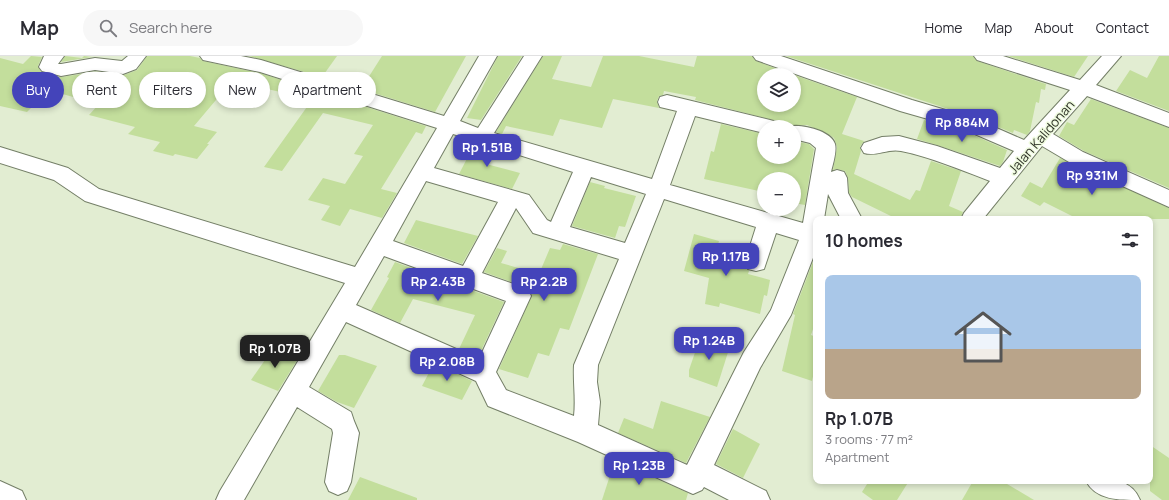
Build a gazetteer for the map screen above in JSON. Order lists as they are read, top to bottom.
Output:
{
  "streets": {
    "street": ["Jalan Kalidonan"]
  },
  "page": {
    "header": "Map",
    "search": "Search here",
    "nav": [
      "Home",
      "Map",
      "About",
      "Contact"
    ],
    "map_buttons": ["+", "−"],
    "chip": [
      "Buy",
      "Rent",
      "Filters",
      "New",
      "Apartment"
    ],
    "price": [
      "Rp 884M",
      "Rp 1.51B",
      "Rp 931M",
      "Rp 1.17B",
      "Rp 2.43B",
      "Rp 2.2B",
      "Rp 1.24B",
      "Rp 1.07B",
      "Rp 2.08B",
      "Rp 1.23B"
    ],
    "heading": "10 homes",
    "list": [
      {
        "name": "Rp 1.07B",
        "note": "3 rooms · 77 m² · Apartment"
      }
    ]
  }
}
